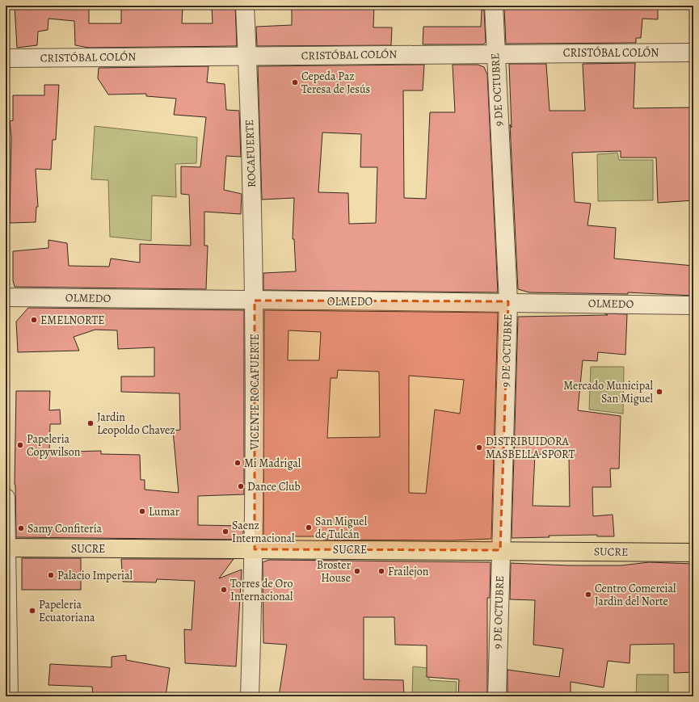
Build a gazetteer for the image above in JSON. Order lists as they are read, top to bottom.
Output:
{
  "streets": {
    "main road": ["SUCRE"],
    "street": [
      "CRISTÓBAL COLÓN",
      "9 DE OCTUBRE",
      "ROCAFUERTE",
      "OLMEDO",
      "VICENTE ROCAFUERTE"
    ]
  },
  "crossings": [
    ["CRISTÓBAL COLÓN", "9 DE OCTUBRE"],
    ["CRISTÓBAL COLÓN", "ROCAFUERTE"],
    ["9 DE OCTUBRE", "OLMEDO"],
    ["9 DE OCTUBRE", "SUCRE"],
    ["ROCAFUERTE", "OLMEDO"],
    ["ROCAFUERTE", "VICENTE ROCAFUERTE"],
    ["OLMEDO", "VICENTE ROCAFUERTE"],
    ["VICENTE ROCAFUERTE", "SUCRE"]
  ],
  "places": [
    "Cepeda Paz Teresa de Jesús",
    "EMELNORTE",
    "Mercado Municipal San Miguel",
    "Jardin Leopoldo Chavez",
    "Papeleria Copywilson",
    "DISTRIBUIDORA MASBELLA SPORT",
    "Mi Madrigal",
    "Dance Club",
    "Lumar",
    "San Miguel de Tulcán",
    "Samy Confitería",
    "Saenz Internacional",
    "Broster House",
    "Frailejon",
    "Palacio Imperial",
    "Torres de Oro Internacional",
    "Centro Comercial Jardìn del Norte",
    "Papeleria Ecuatoriana"
  ]
}
